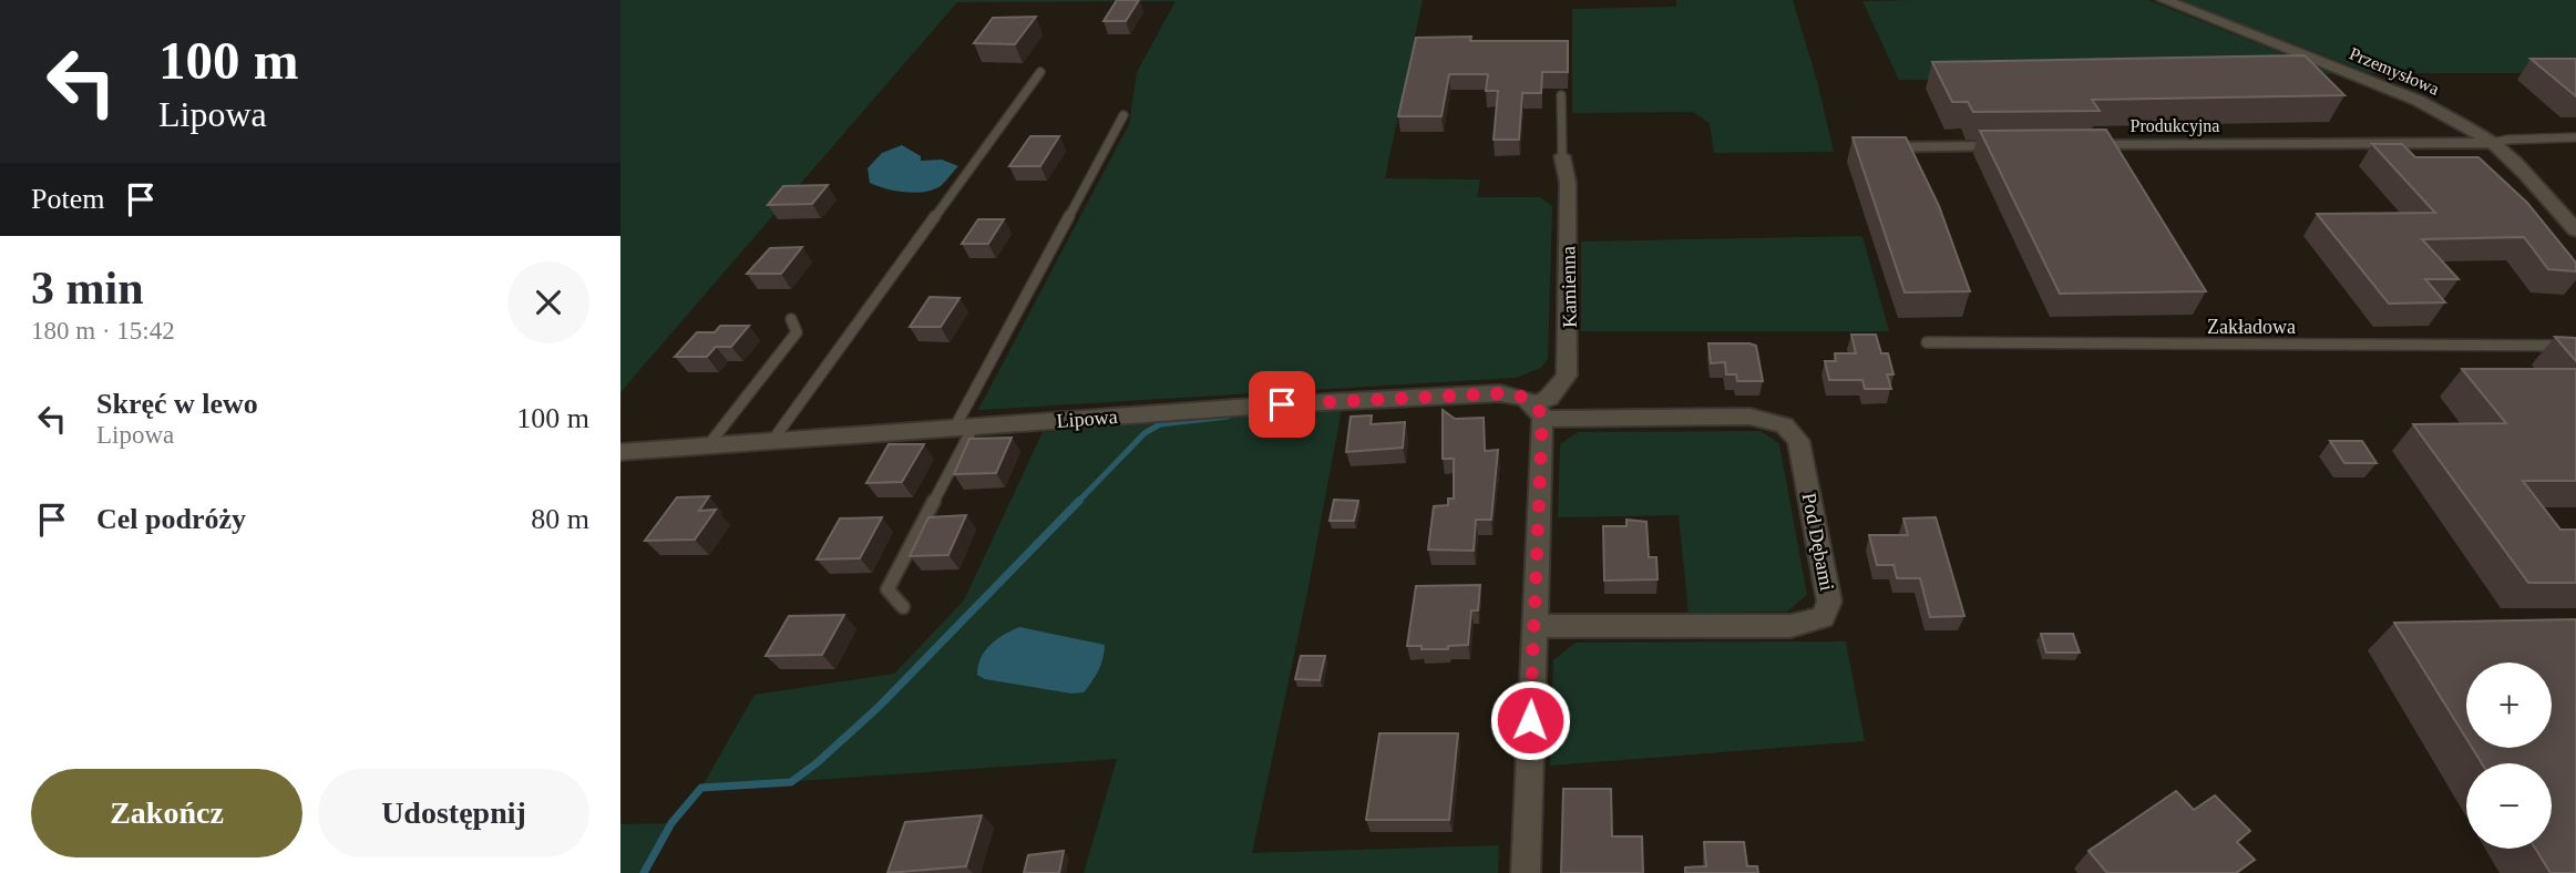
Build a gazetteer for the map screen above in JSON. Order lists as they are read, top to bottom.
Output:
{
  "streets": {
    "street": [
      "Przemysłowa",
      "Produkcyjna",
      "Kamienna",
      "Lipowa",
      "Pod Dębami"
    ],
    "lane": ["Zakładowa"]
  },
  "crossings": [
    ["Przemysłowa", "Produkcyjna"],
    ["Kamienna", "Lipowa"],
    ["Kamienna", "Pod Dębami"],
    ["Lipowa", "Pod Dębami"]
  ],
  "page": {
    "turn": ["100 m", "Lipowa"],
    "then": "Potem",
    "heading": ["3 min", "180 m · 15:42"],
    "list": [
      {
        "name": "Skręć w lewo",
        "note": "Lipowa",
        "value": "100 m"
      },
      {
        "name": "Cel podróży",
        "value": "80 m"
      }
    ],
    "map_buttons": ["+", "−"],
    "buttons": ["Zakończ", "Udostępnij"]
  }
}
